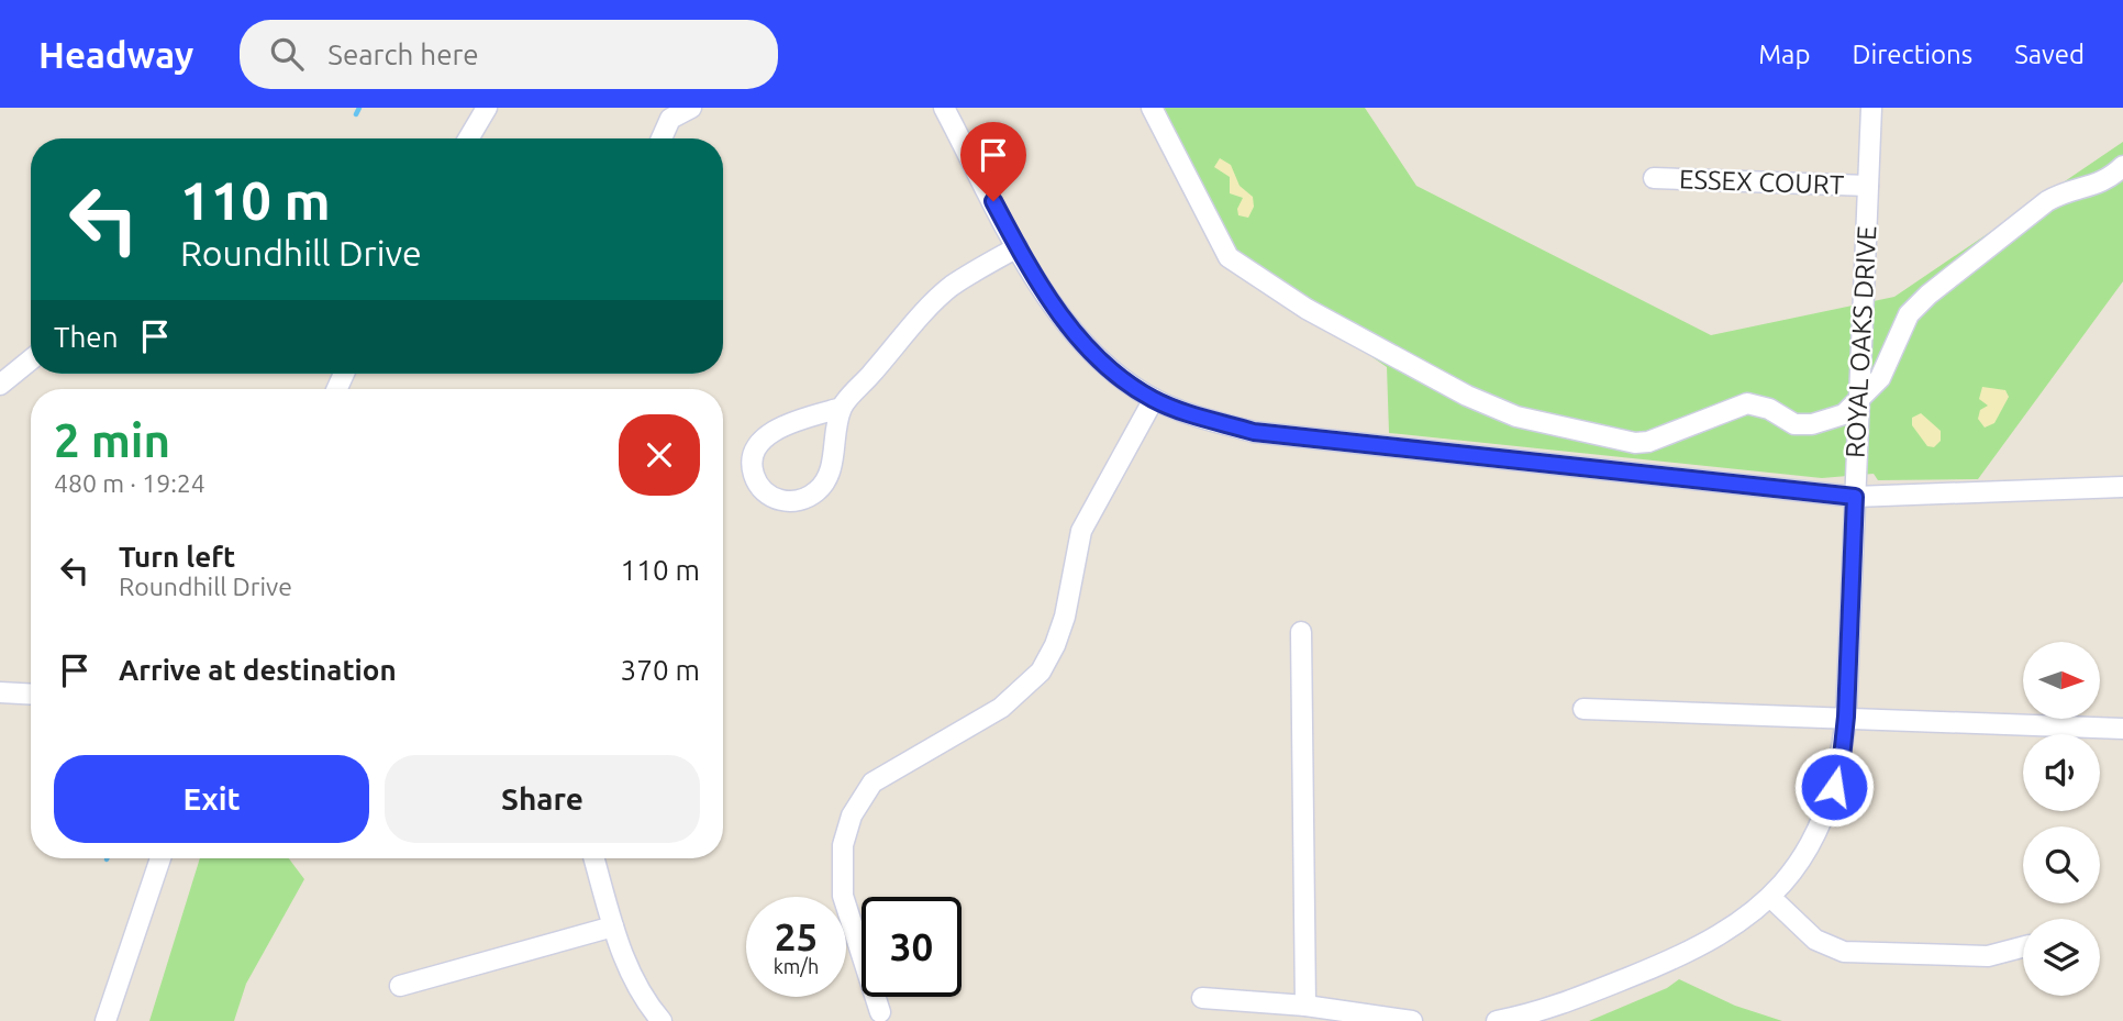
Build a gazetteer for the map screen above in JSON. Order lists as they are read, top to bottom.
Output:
{
  "streets": {
    "street": ["ESSEX COURT", "ROYAL OAKS DRIVE"]
  },
  "crossings": [
    ["ESSEX COURT", "ROYAL OAKS DRIVE"]
  ],
  "north": "right",
  "page": {
    "header": "Headway",
    "search": "Search here",
    "nav": ["Map", "Directions", "Saved"],
    "turn": ["110 m", "Roundhill Drive"],
    "then": "Then",
    "heading": ["2 min", "480 m · 19:24"],
    "list": [
      {
        "name": "Turn left",
        "note": "Roundhill Drive",
        "value": "110 m"
      },
      {
        "name": "Arrive at destination",
        "value": "370 m"
      }
    ],
    "buttons": ["Exit", "Share"],
    "speed": "25 km/h",
    "limit": "30"
  }
}
